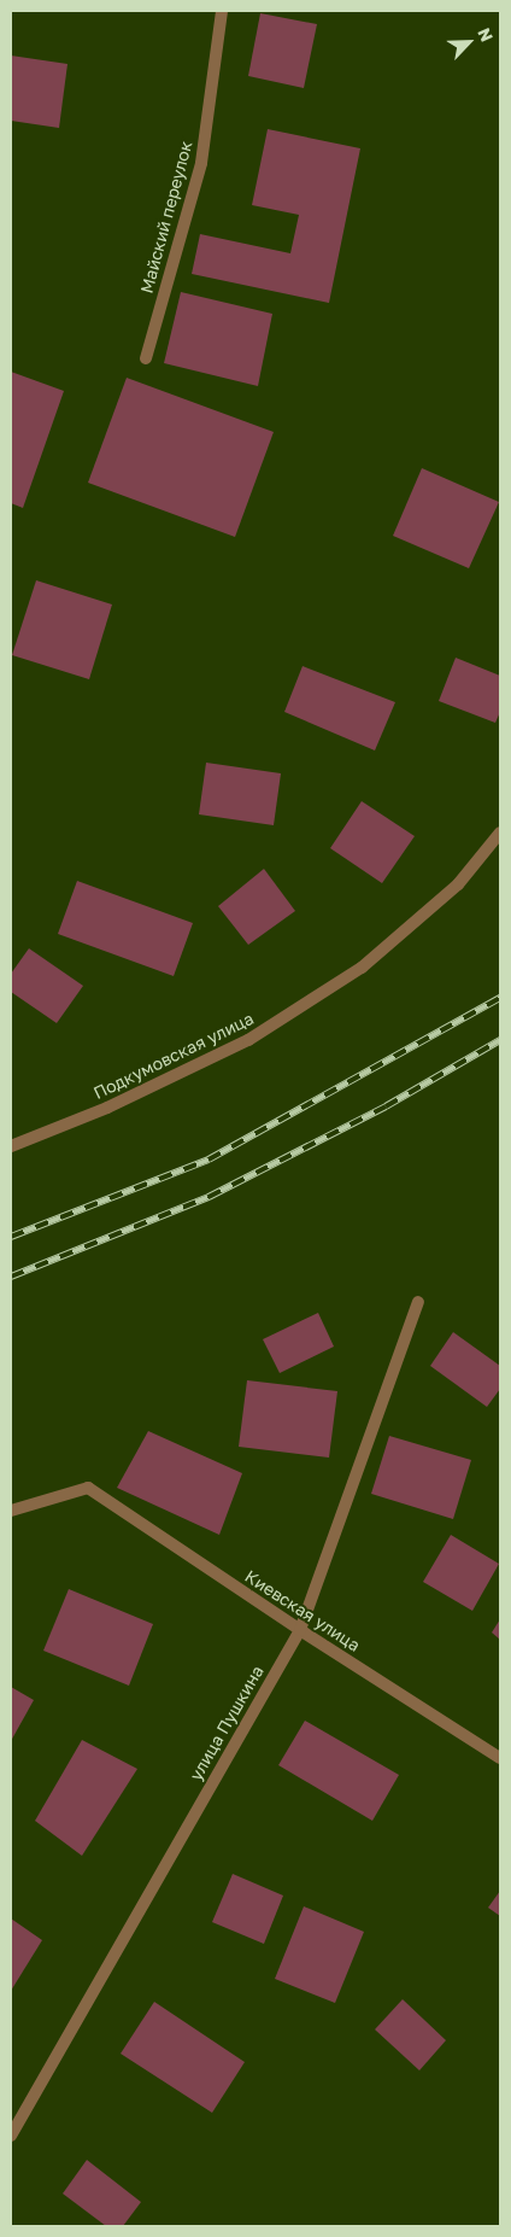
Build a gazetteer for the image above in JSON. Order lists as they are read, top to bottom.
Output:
{
  "streets": {
    "street": [
      "Майский переулок",
      "Подкумовская улица",
      "Киевская улица",
      "улица Пушкина"
    ]
  },
  "crossings": [
    ["Киевская улица", "улица Пушкина"]
  ],
  "north": "top right"
}
